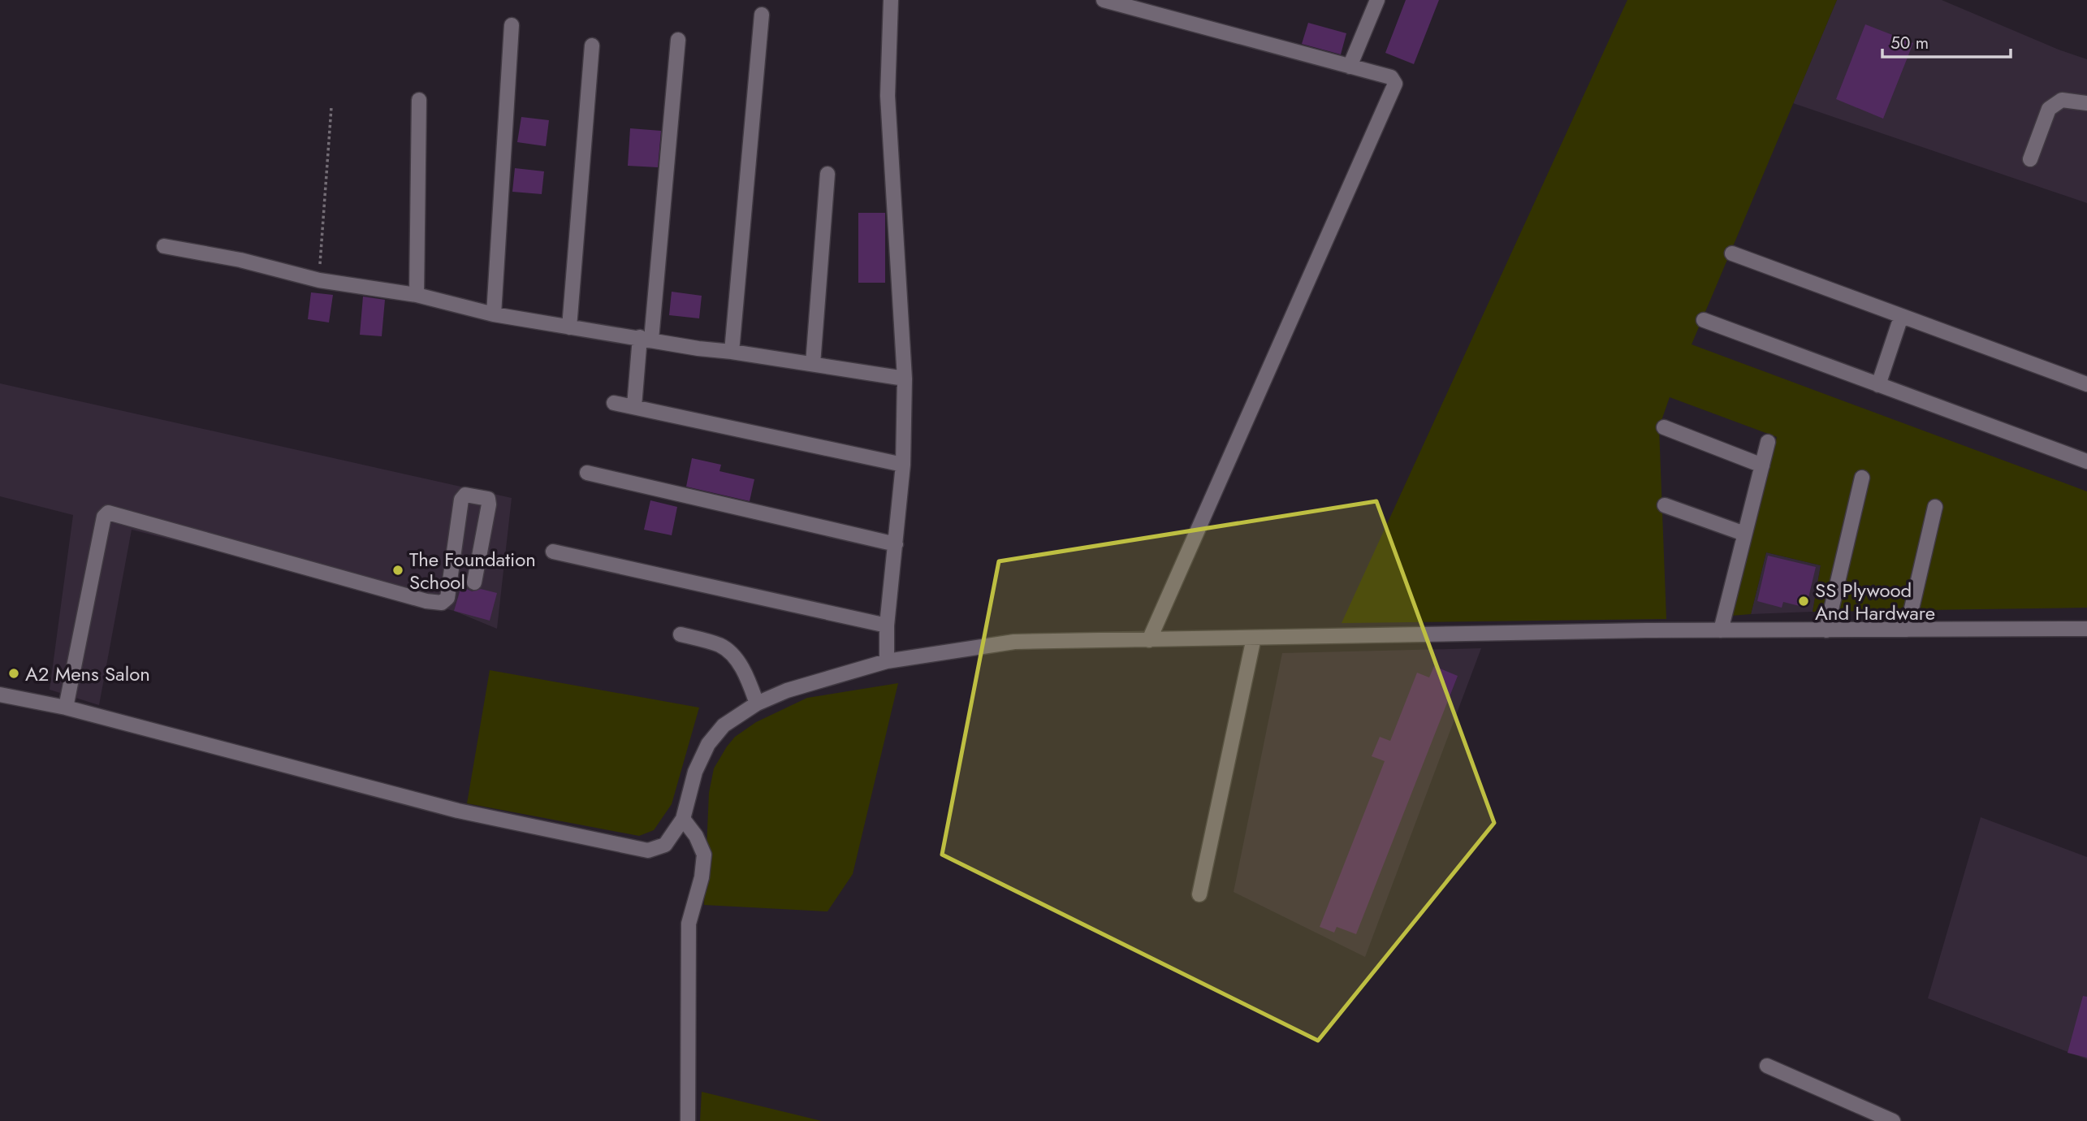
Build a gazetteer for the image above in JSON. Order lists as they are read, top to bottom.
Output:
{
  "places": ["The Foundation School", "SS Plywood And Hardware", "A2 Mens Salon"],
  "scale_bar": "50 m"
}
